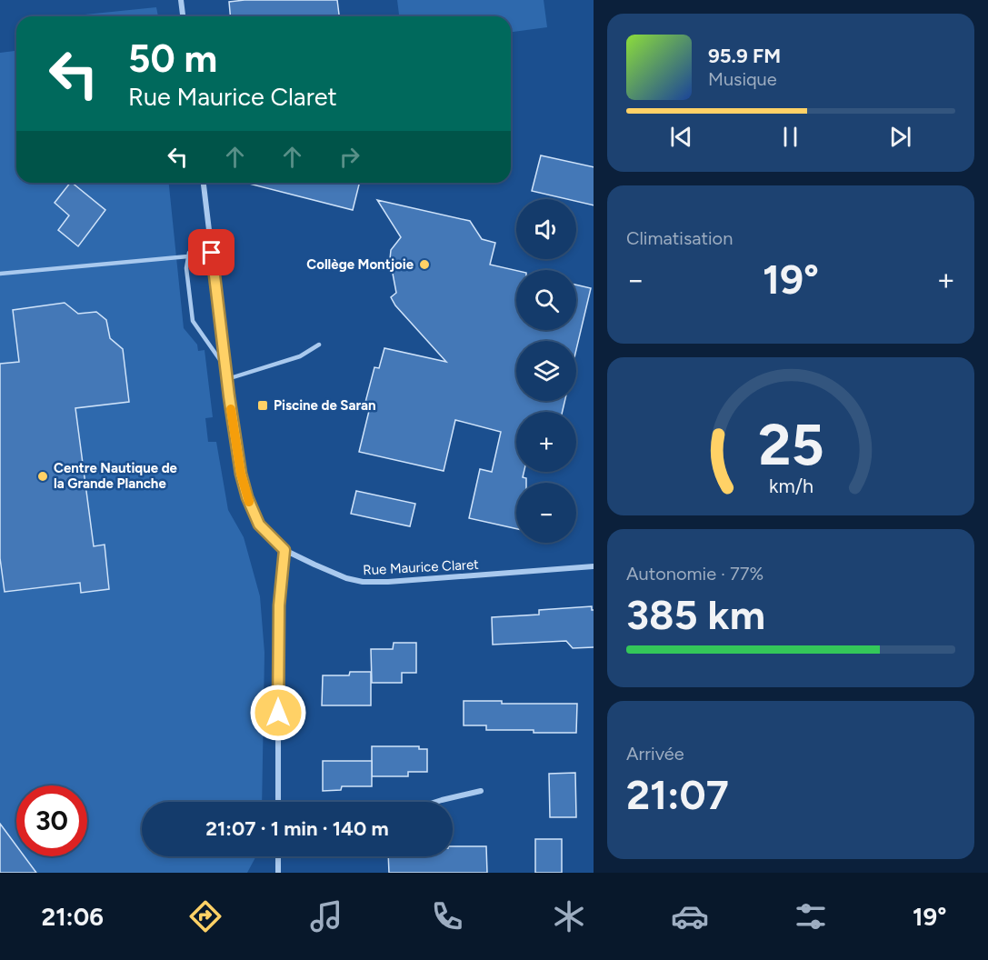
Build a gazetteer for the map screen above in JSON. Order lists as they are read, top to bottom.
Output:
{
  "streets": {
    "street": ["Rue Maurice Claret"]
  },
  "places": {
    "other": ["Collège Montjoie", "Centre Nautique de la Grande Planche"],
    "transit": ["Piscine de Saran"]
  },
  "page": {
    "turn": ["50 m", "Rue Maurice Claret"],
    "song": ["95.9 FM", "Musique"],
    "tile": [
      "Climatisation",
      ["Autonomie · 77%", "385 km"],
      ["Arrivée", "21:07"]
    ],
    "map_buttons": ["+", "−"],
    "heat": ["−", "19°", "+"],
    "limit": "30",
    "trip": "21:07 · 1 min · 140 m",
    "tabs": ["21:06", "19°"],
    "gauge": ["25", "km/h"]
  }
}
